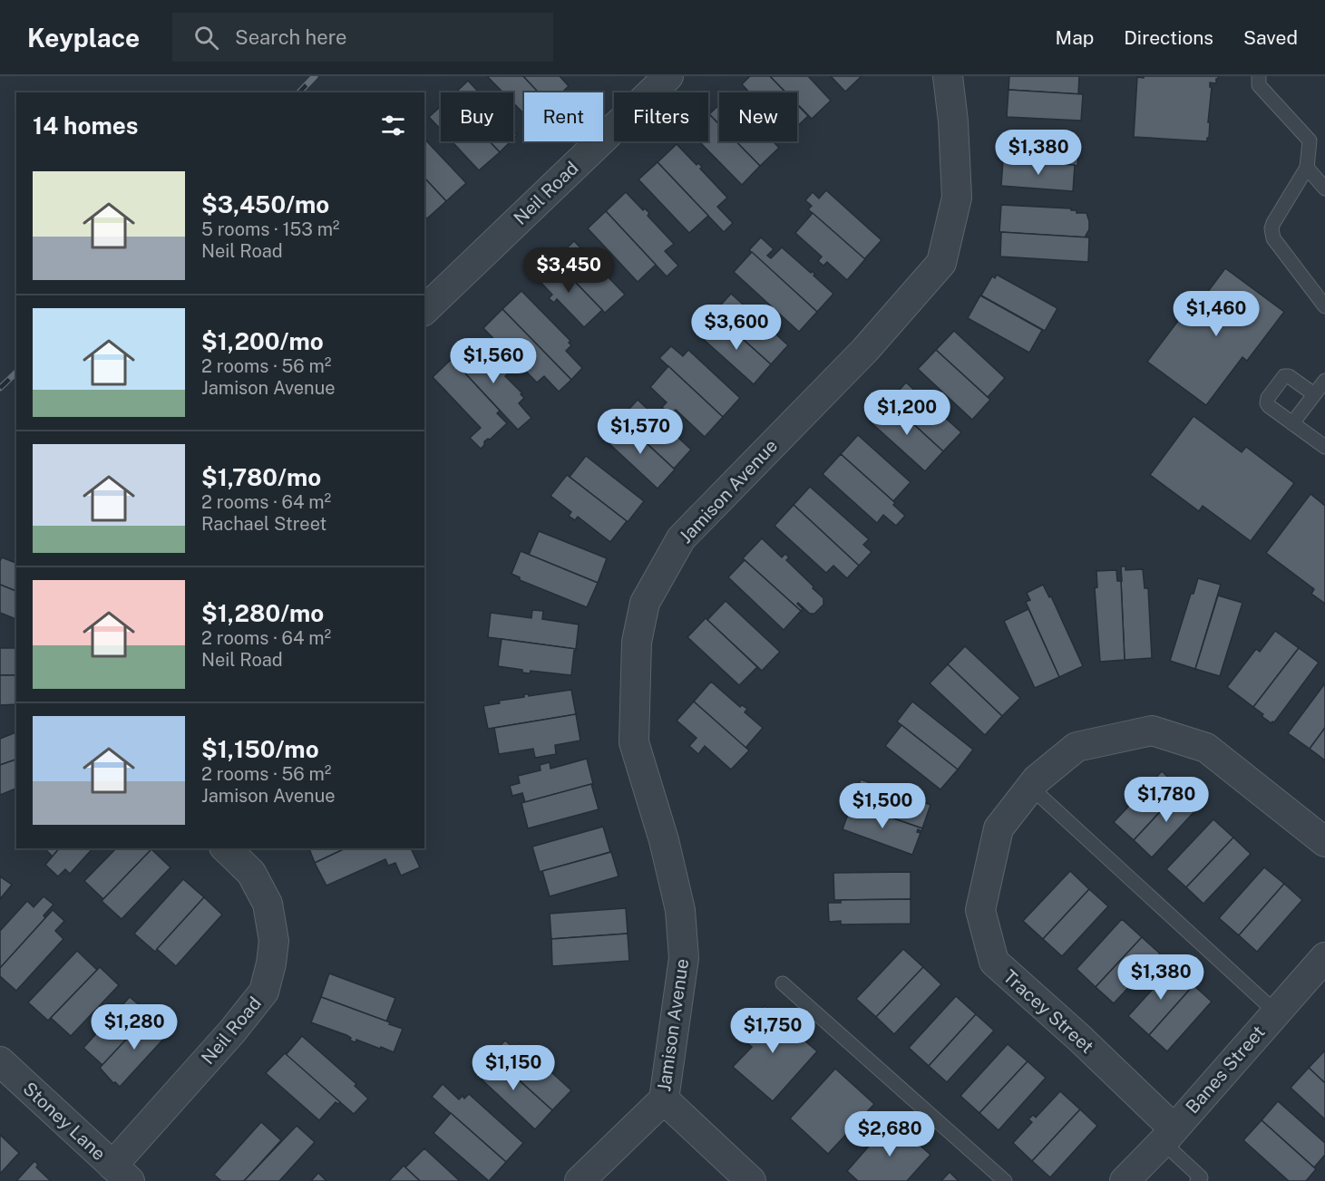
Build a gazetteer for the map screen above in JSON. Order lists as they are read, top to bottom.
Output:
{
  "streets": {
    "street": [
      "Neil Road",
      "Jamison Avenue",
      "Tracey Street",
      "Banes Street",
      "Stoney Lane"
    ]
  },
  "crossings": [
    ["Neil Road", "Stoney Lane"],
    ["Tracey Street", "Banes Street"]
  ],
  "page": {
    "header": "Keyplace",
    "search": "Search here",
    "nav": ["Map", "Directions", "Saved"],
    "chip": [
      "Buy",
      "Rent",
      "Filters",
      "New"
    ],
    "heading": "14 homes",
    "price": [
      "$1,380",
      "$3,450",
      "$1,460",
      "$3,600",
      "$1,560",
      "$1,200",
      "$1,570",
      "$1,780",
      "$1,500",
      "$1,380",
      "$1,280",
      "$1,750",
      "$1,150",
      "$2,680"
    ],
    "list": [
      {
        "name": "$3,450/mo",
        "note": "5 rooms · 153 m² · Neil Road"
      },
      {
        "name": "$1,200/mo",
        "note": "2 rooms · 56 m² · Jamison Avenue"
      },
      {
        "name": "$1,780/mo",
        "note": "2 rooms · 64 m² · Rachael Street"
      },
      {
        "name": "$1,280/mo",
        "note": "2 rooms · 64 m² · Neil Road"
      },
      {
        "name": "$1,150/mo",
        "note": "2 rooms · 56 m² · Jamison Avenue"
      }
    ]
  }
}
